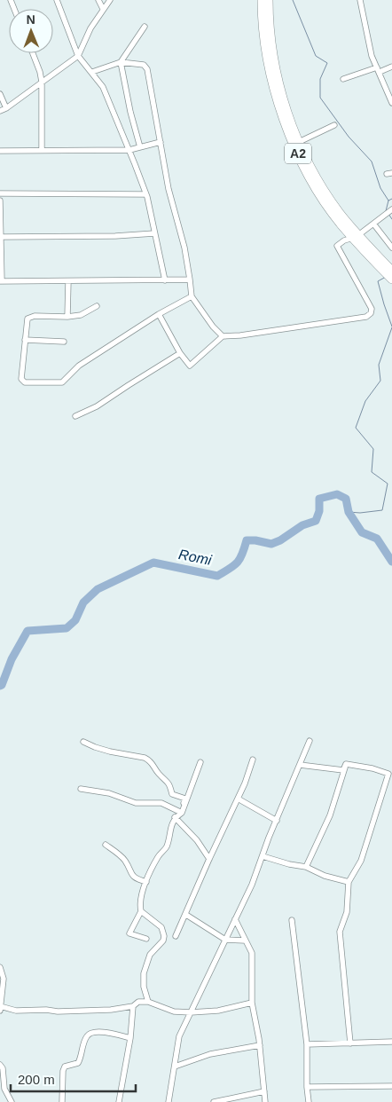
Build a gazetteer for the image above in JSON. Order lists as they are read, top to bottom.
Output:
{
  "streets": {
    "highway": ["A2"]
  },
  "water": ["Romi"],
  "scale_bar": "200 m",
  "north": "top"
}
